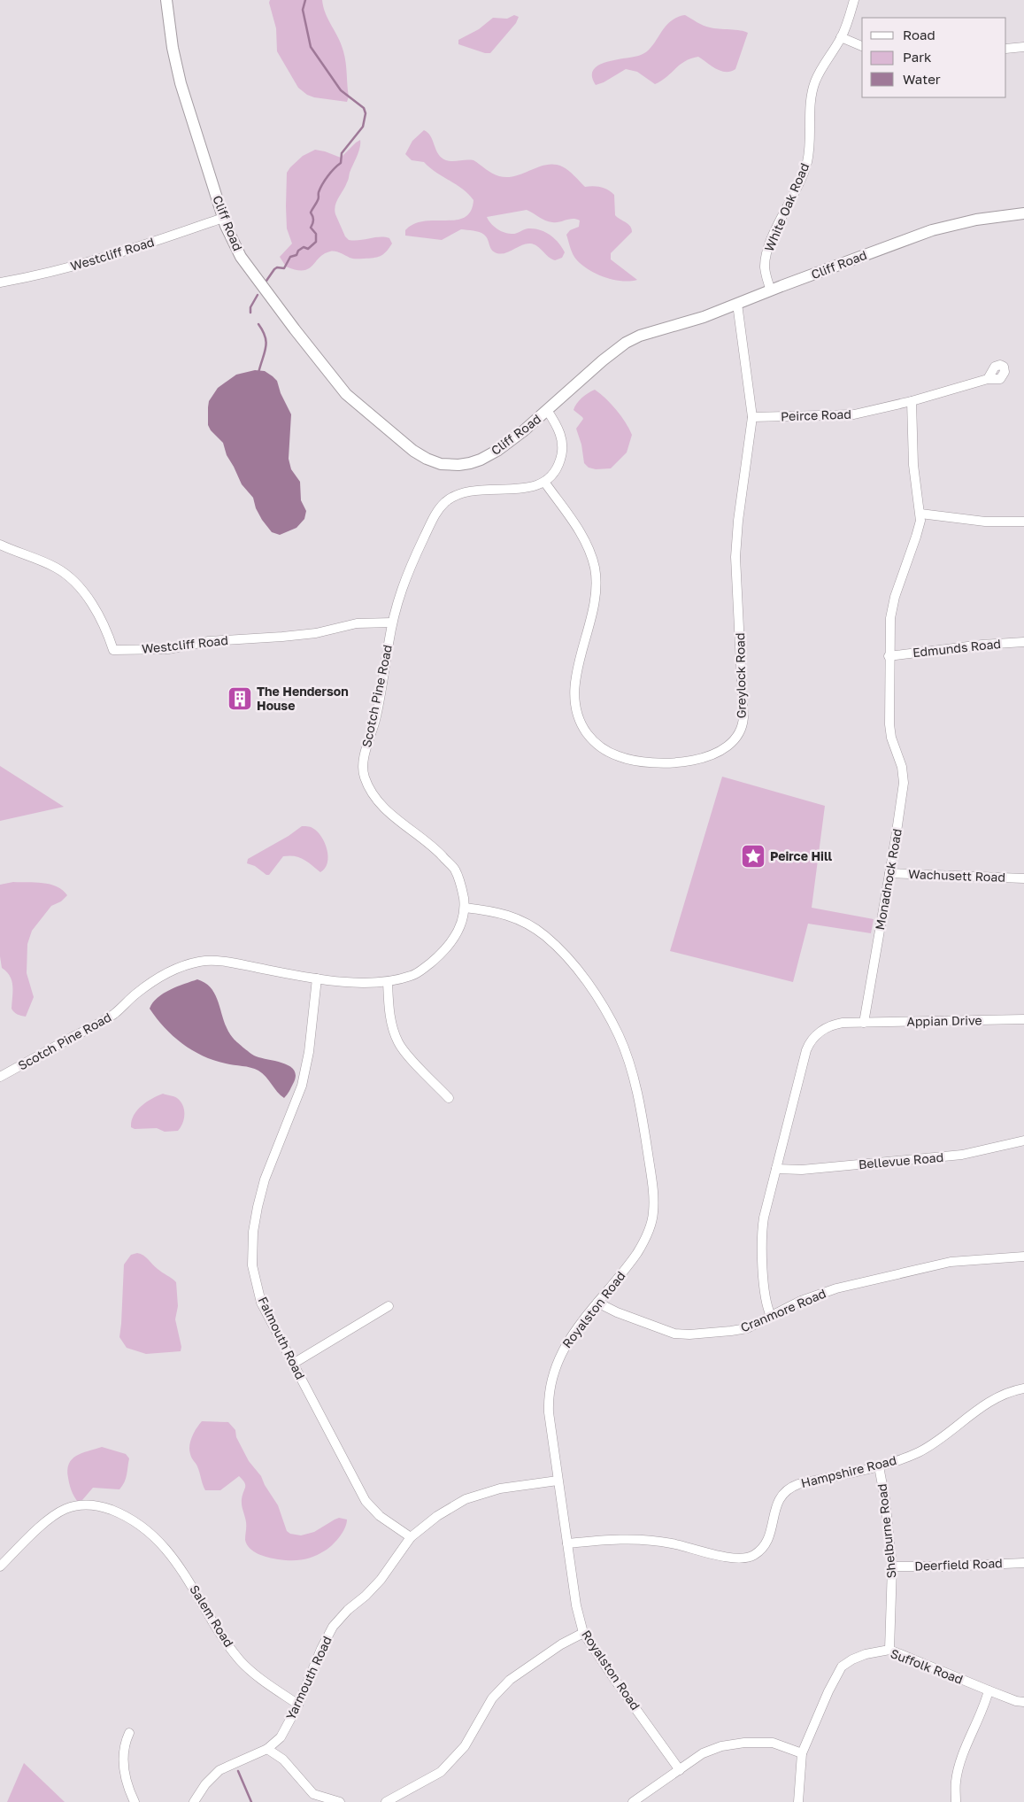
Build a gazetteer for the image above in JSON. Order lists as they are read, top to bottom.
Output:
{
  "streets": {
    "street": [
      "White Oak Road",
      "Cliff Road",
      "Westcliff Road",
      "Peirce Road",
      "Edmunds Road",
      "Greylock Road",
      "Scotch Pine Road",
      "Wachusett Road",
      "Monadnock Road",
      "Appian Drive",
      "Bellevue Road",
      "Royalston Road",
      "Cranmore Road",
      "Falmouth Road",
      "Hampshire Road",
      "Shelburne Road",
      "Deerfield Road",
      "Salem Road",
      "Suffolk Road",
      "Yarmouth Road"
    ]
  },
  "crossings": [
    ["White Oak Road", "Cliff Road"],
    ["Cliff Road", "Westcliff Road"],
    ["Westcliff Road", "Scotch Pine Road"],
    ["Peirce Road", "Greylock Road"],
    ["Peirce Road", "Monadnock Road"],
    ["Edmunds Road", "Monadnock Road"],
    ["Greylock Road", "Scotch Pine Road"],
    ["Scotch Pine Road", "Royalston Road"],
    ["Scotch Pine Road", "Falmouth Road"],
    ["Wachusett Road", "Monadnock Road"],
    ["Monadnock Road", "Appian Drive"],
    ["Royalston Road", "Cranmore Road"],
    ["Royalston Road", "Hampshire Road"],
    ["Royalston Road", "Yarmouth Road"],
    ["Falmouth Road", "Yarmouth Road"],
    ["Hampshire Road", "Shelburne Road"],
    ["Shelburne Road", "Deerfield Road"],
    ["Shelburne Road", "Suffolk Road"],
    ["Salem Road", "Yarmouth Road"]
  ],
  "places": {
    "building": ["The Henderson House"],
    "place": ["Peirce Hill"]
  },
  "legend": ["Road", "Park", "Water"]
}
